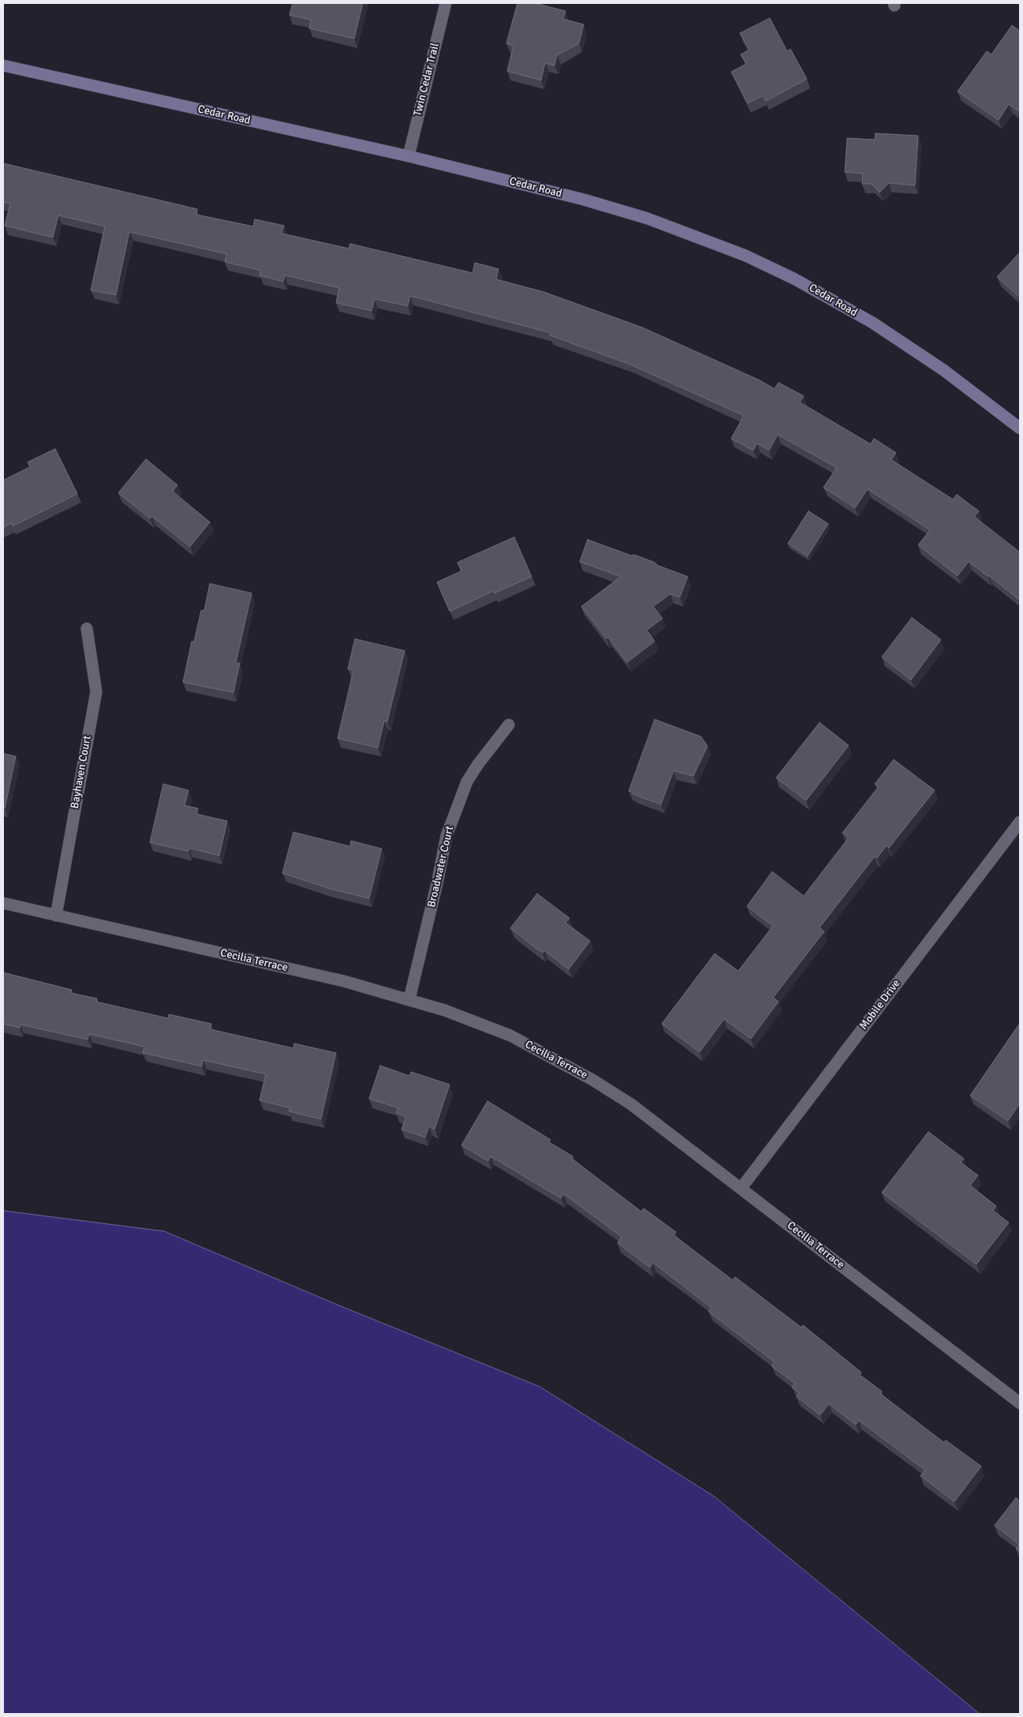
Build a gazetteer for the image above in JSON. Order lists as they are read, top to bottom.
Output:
{
  "streets": {
    "street": [
      "Twin Cedar Trail",
      "Cedar Road",
      "Bayhaven Court",
      "Broadwater Court",
      "Cecilia Terrace",
      "Mobile Drive"
    ]
  },
  "crossings": [
    ["Twin Cedar Trail", "Cedar Road"],
    ["Bayhaven Court", "Cecilia Terrace"],
    ["Broadwater Court", "Cecilia Terrace"],
    ["Cecilia Terrace", "Mobile Drive"]
  ]
}
